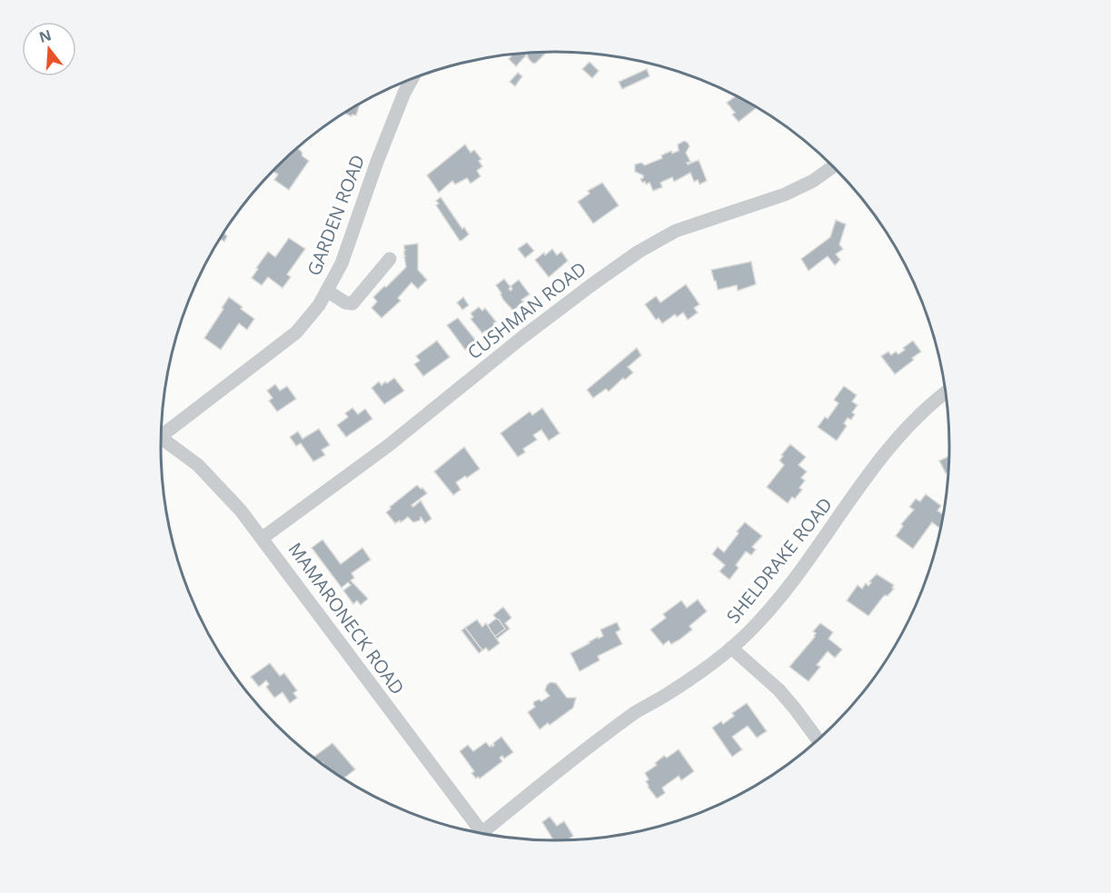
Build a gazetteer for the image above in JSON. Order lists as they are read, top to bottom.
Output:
{
  "streets": {
    "street": [
      "GARDEN ROAD",
      "CUSHMAN ROAD",
      "SHELDRAKE ROAD",
      "MAMARONECK ROAD"
    ]
  },
  "crossings": [
    ["CUSHMAN ROAD", "MAMARONECK ROAD"],
    ["SHELDRAKE ROAD", "MAMARONECK ROAD"]
  ],
  "north": "top"
}
